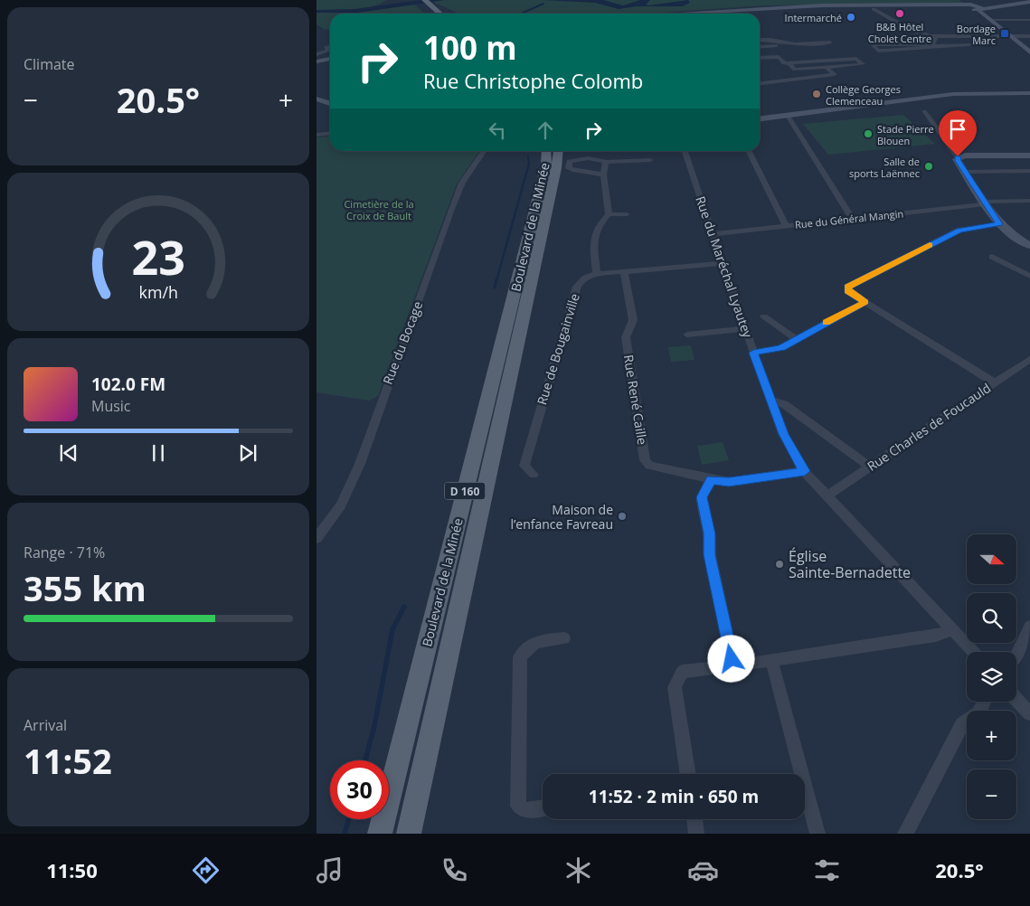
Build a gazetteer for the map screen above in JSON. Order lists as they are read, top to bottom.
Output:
{
  "streets": {
    "main road": ["Boulevard de la Minée", "D 160"],
    "street": [
      "Rue du Général Mangin",
      "Rue du Maréchal Lyautey",
      "Rue du Bocage",
      "Rue de Bougainville",
      "Rue René Caille",
      "Rue Charles de Foucauld"
    ]
  },
  "crossings": [
    ["Rue du Général Mangin", "Rue du Maréchal Lyautey"],
    ["Rue du Maréchal Lyautey", "Rue de Bougainville"],
    ["Rue du Maréchal Lyautey", "Rue René Caille"],
    ["Rue du Maréchal Lyautey", "Rue Charles de Foucauld"],
    ["Rue de Bougainville", "Rue René Caille"]
  ],
  "parks": ["Cimetière de la Croix de Bault"],
  "places": {
    "other": [
      "B&B Hôtel Cholet Centre",
      "Intermarché",
      "Collège Georges Clemenceau",
      "Stade Pierre Blouen",
      "Salle de sports Laënnec",
      "Maison de l’enfance Favreau",
      "Église Sainte-Bernadette"
    ],
    "transit": ["Bordage Marc"]
  },
  "north": "right",
  "page": {
    "tile": [
      "Climate",
      ["Range · 71%", "355 km"],
      ["Arrival", "11:52"]
    ],
    "turn": ["100 m", "Rue Christophe Colomb"],
    "heat": ["−", "20.5°", "+"],
    "song": ["102.0 FM", "Music"],
    "map_buttons": ["+", "−"],
    "limit": "30",
    "trip": "11:52 · 2 min · 650 m",
    "tabs": ["11:50", "20.5°"],
    "gauge": ["23", "km/h"]
  }
}
